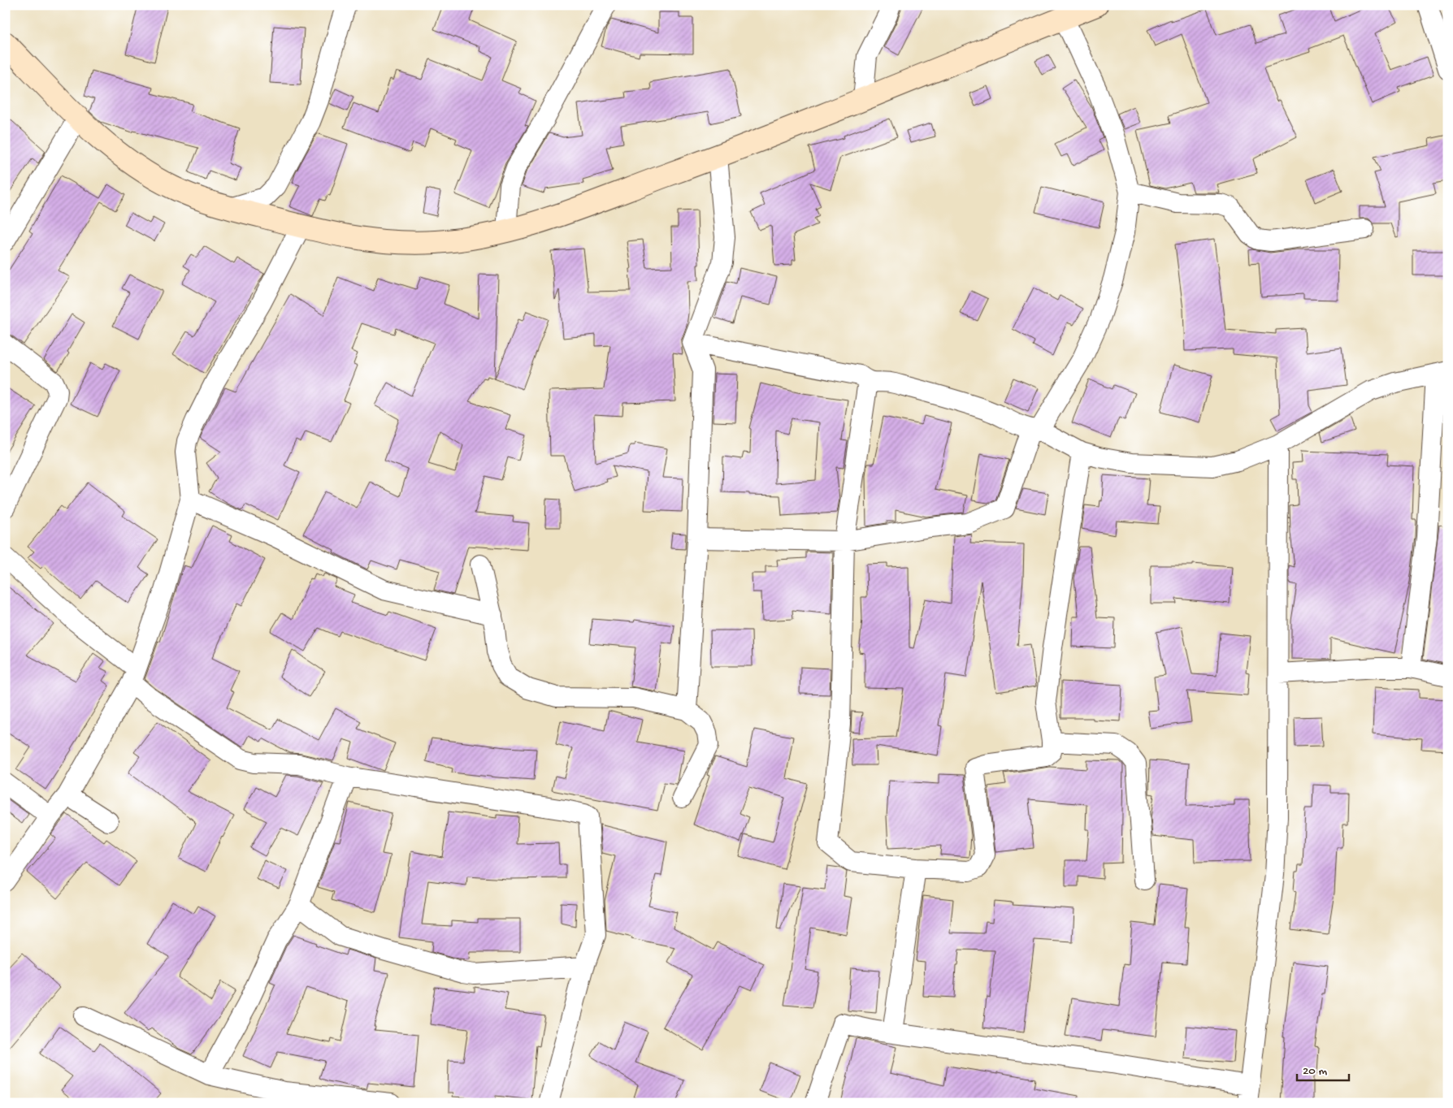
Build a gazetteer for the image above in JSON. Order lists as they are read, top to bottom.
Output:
{
  "scale_bar": "20 m"
}
